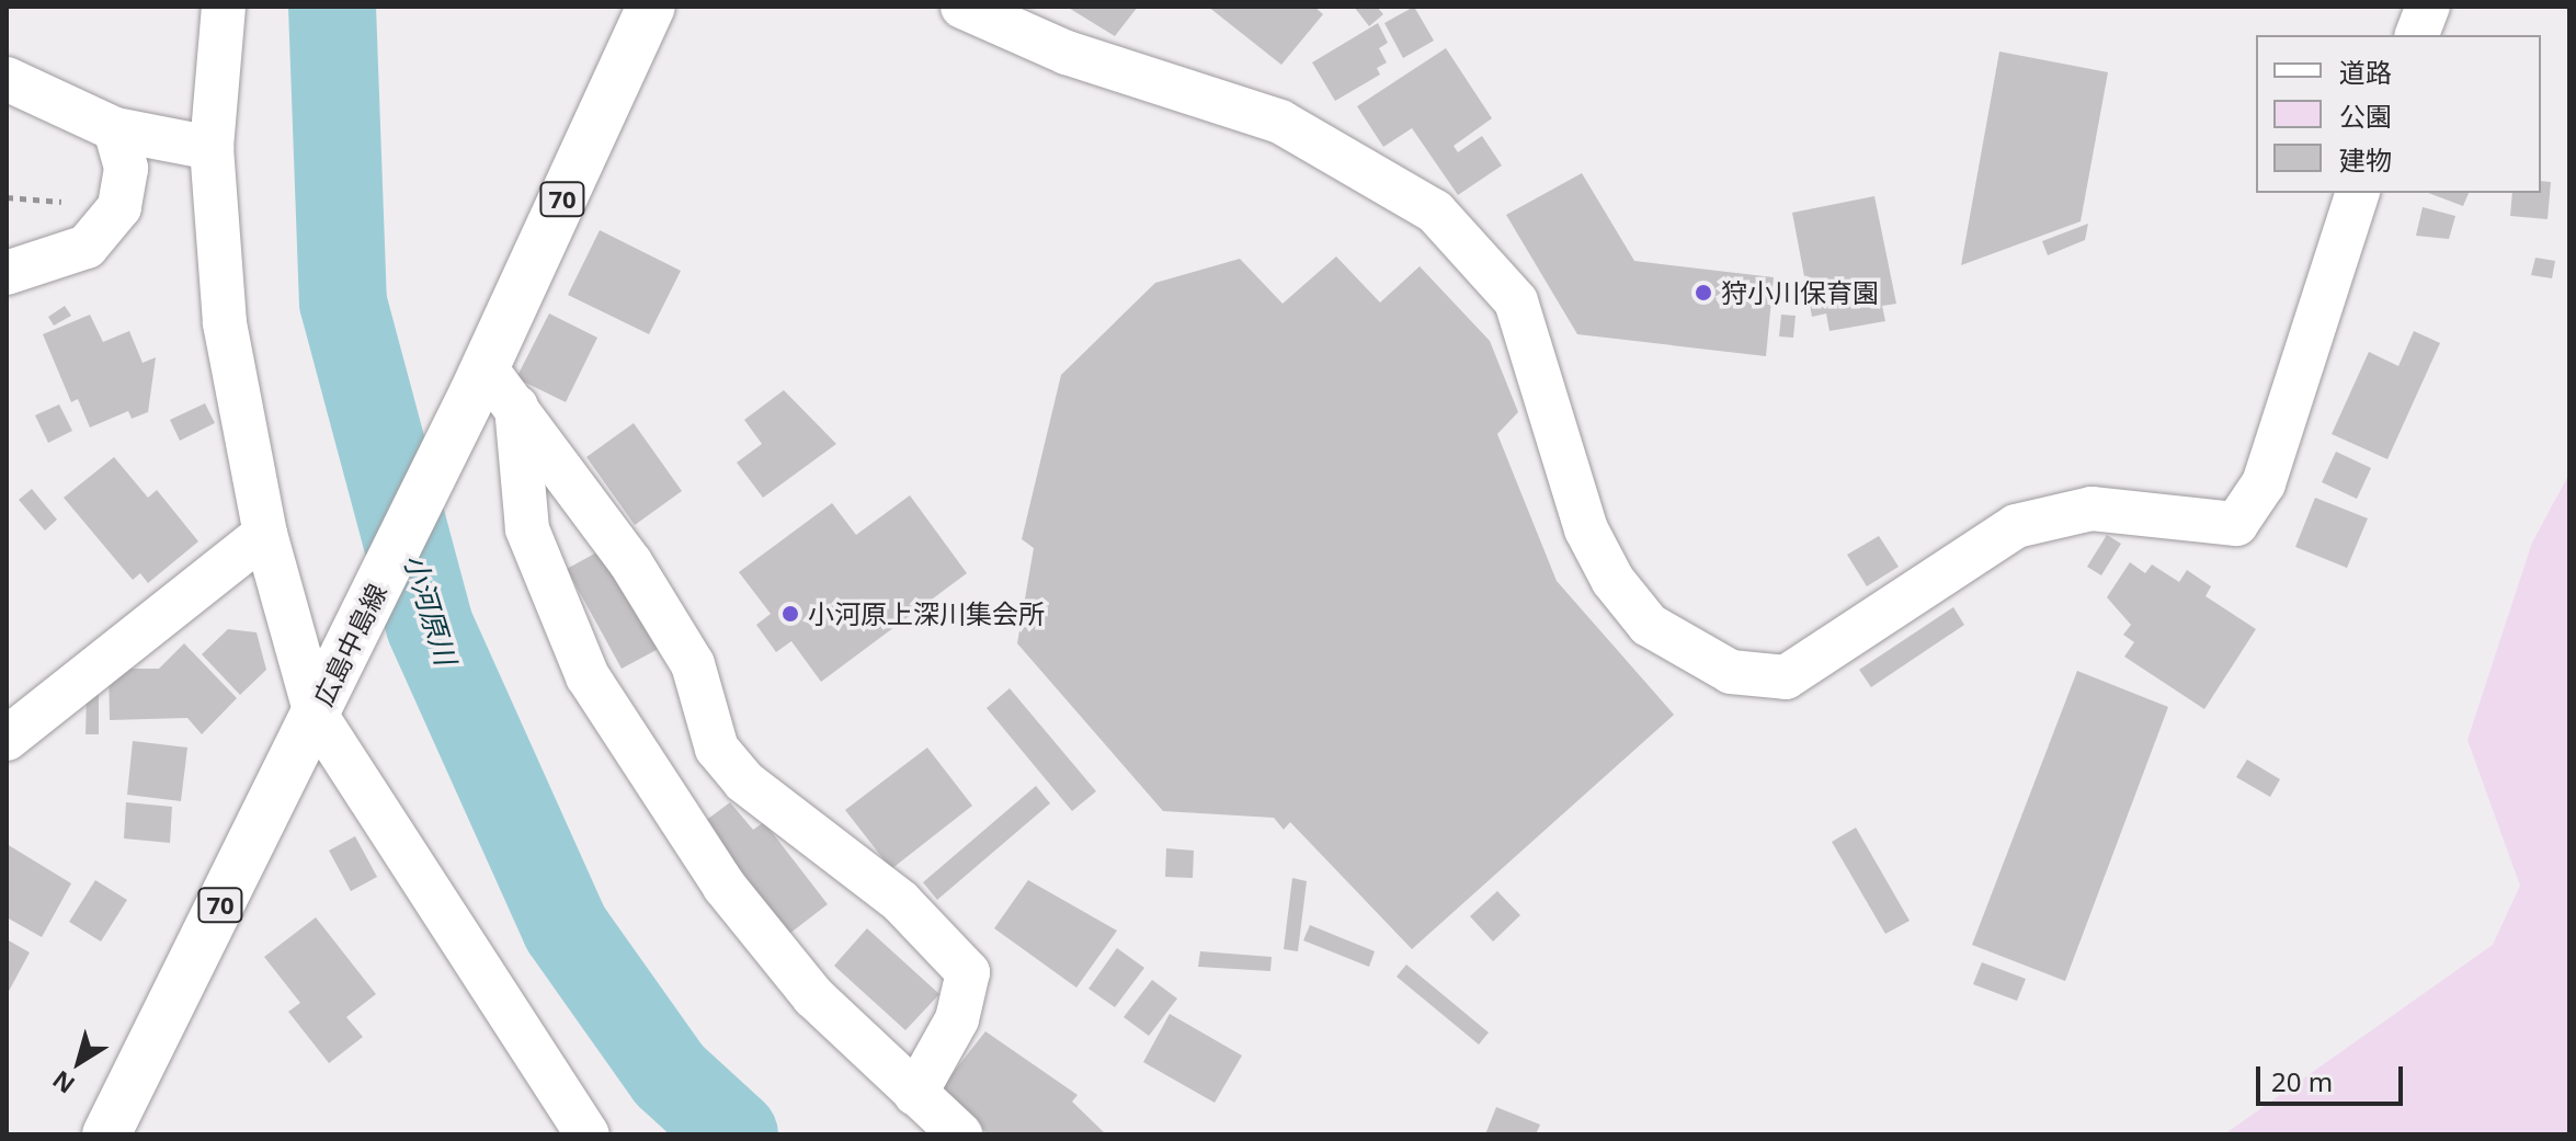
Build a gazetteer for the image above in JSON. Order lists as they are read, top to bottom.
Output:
{
  "streets": {
    "main road": ["70", "広島中島線"]
  },
  "water": ["小河原川"],
  "places": ["狩小川保育園", "小河原上深川集会所"],
  "legend": ["道路", "公園", "建物"],
  "scale_bar": "20 m",
  "north": "bottom left"
}
